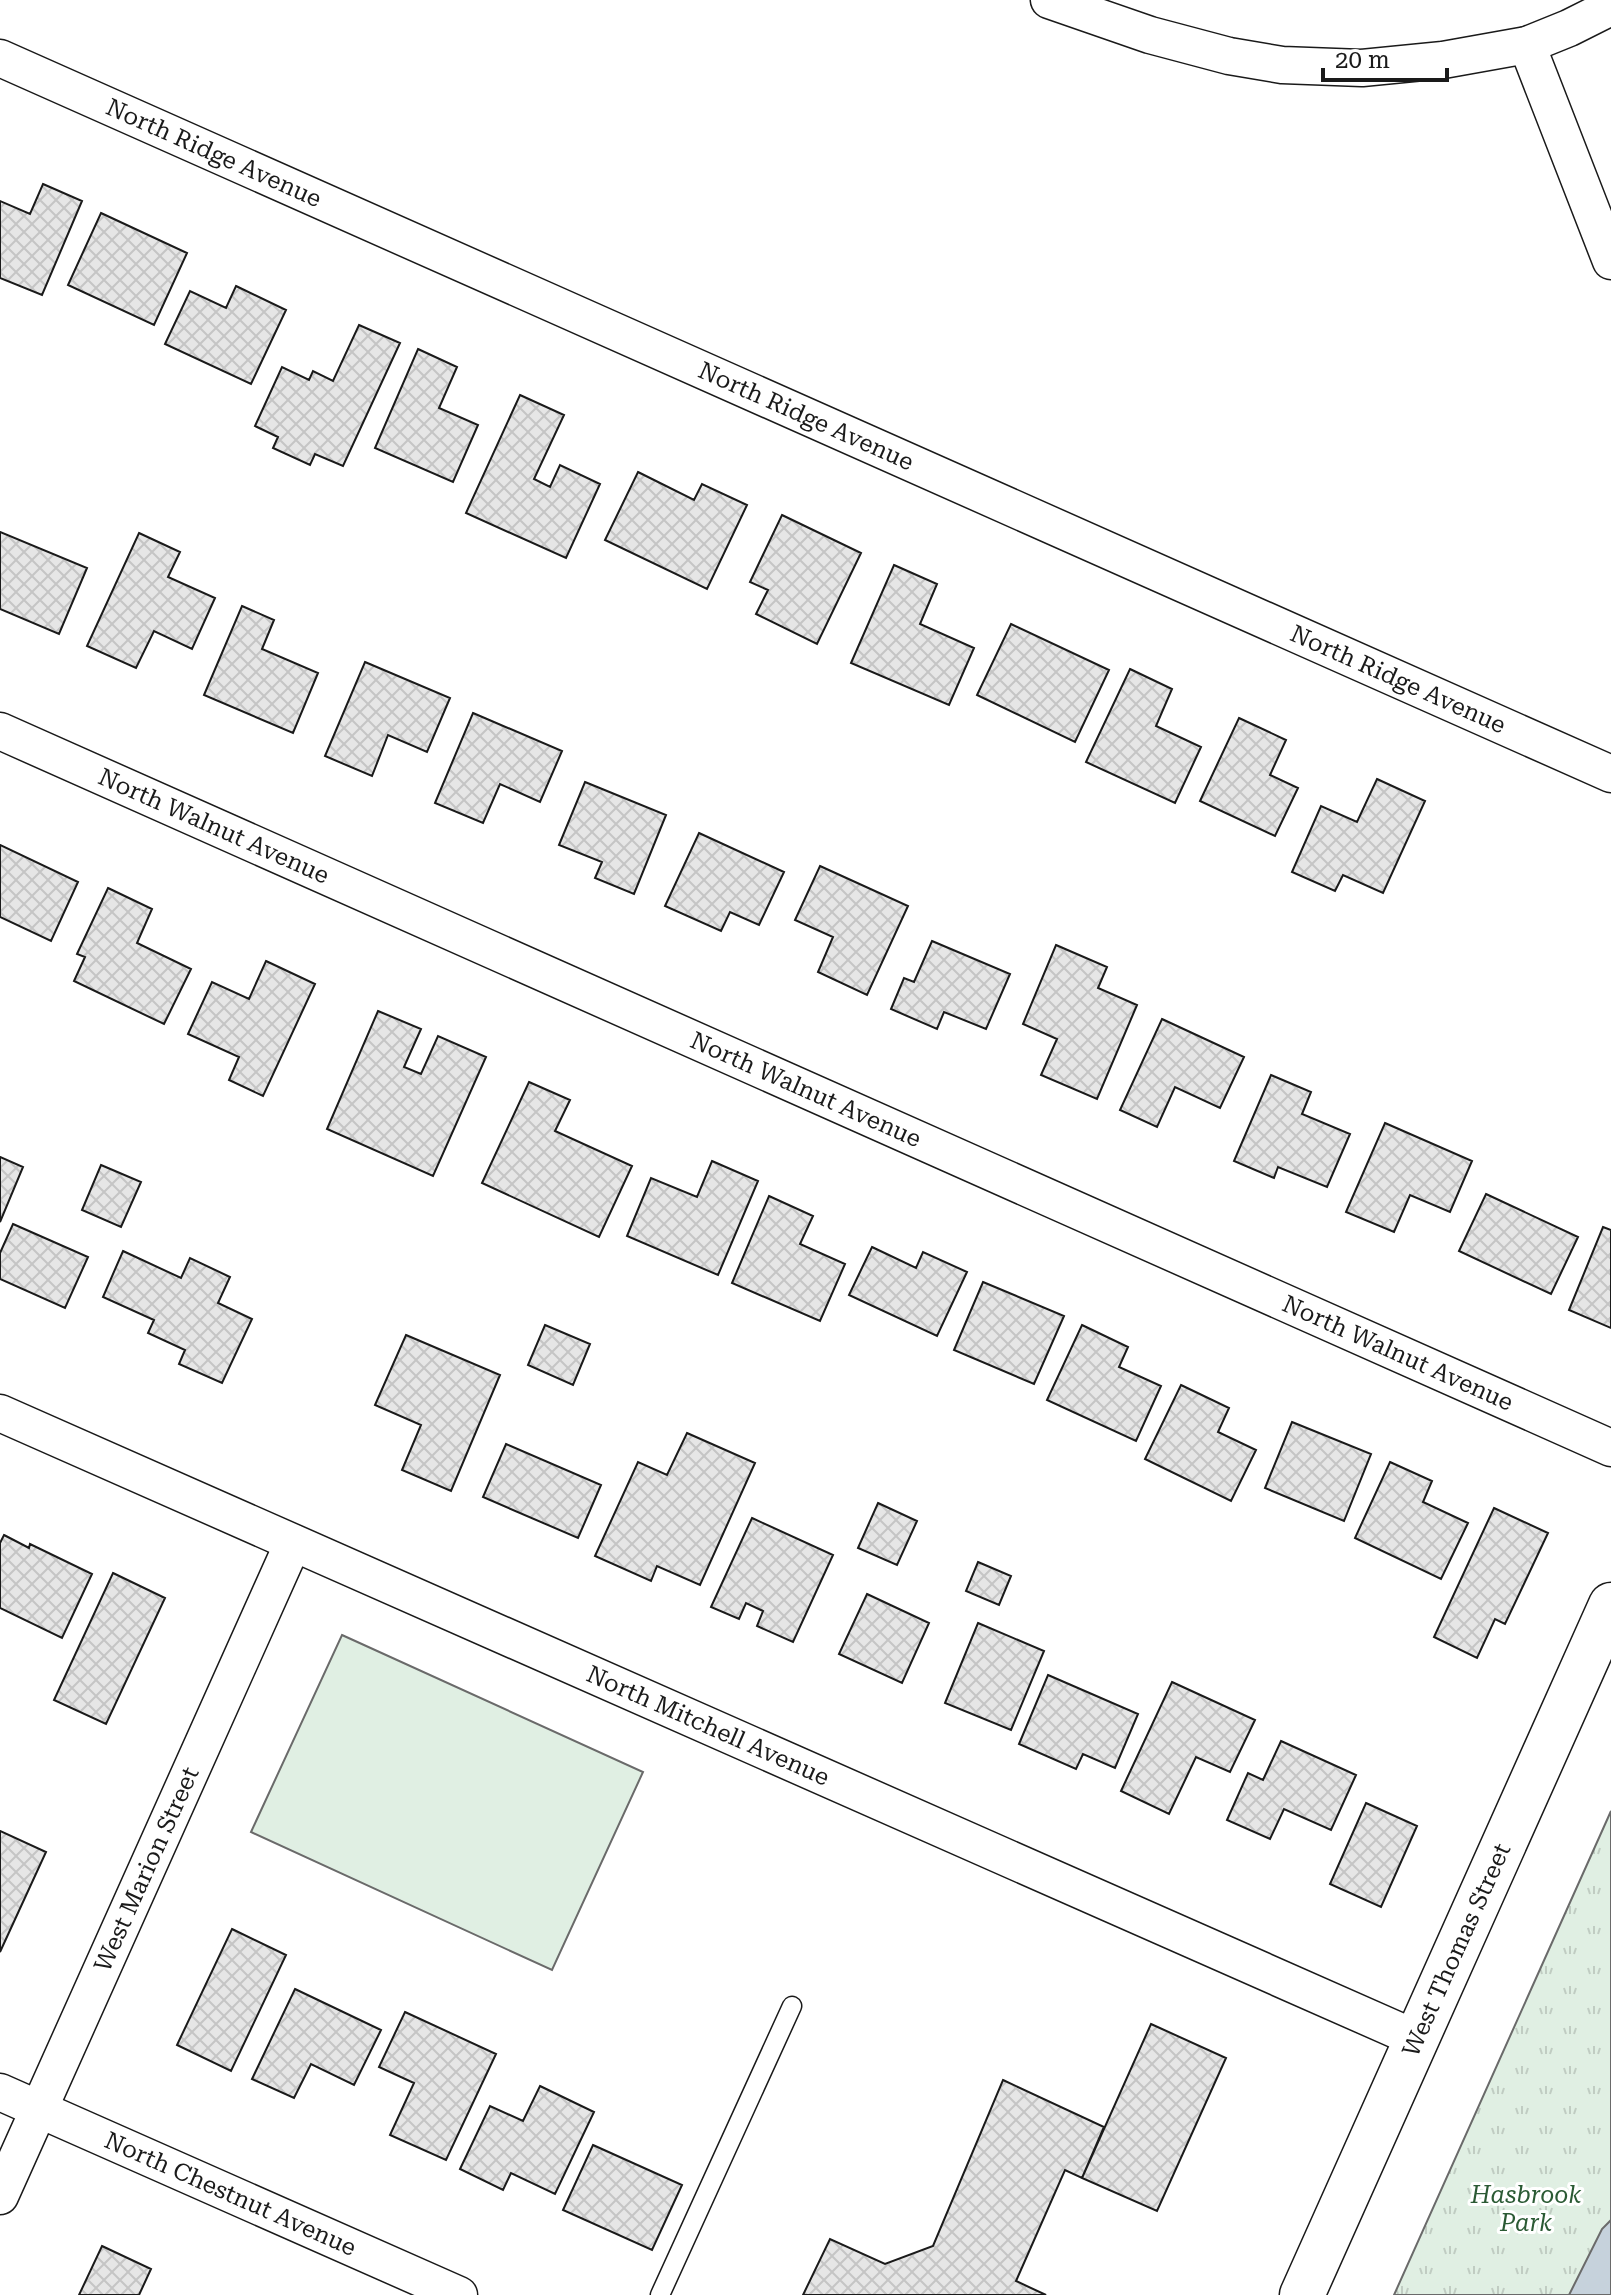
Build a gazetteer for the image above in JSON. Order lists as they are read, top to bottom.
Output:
{
  "streets": {
    "street": [
      "North Ridge Avenue",
      "North Walnut Avenue",
      "North Mitchell Avenue",
      "West Marion Street",
      "West Thomas Street",
      "North Chestnut Avenue"
    ]
  },
  "crossings": [
    ["North Mitchell Avenue", "West Marion Street"],
    ["North Mitchell Avenue", "West Thomas Street"],
    ["West Marion Street", "North Chestnut Avenue"]
  ],
  "parks": ["Hasbrook Park"],
  "scale_bar": "20 m"
}
